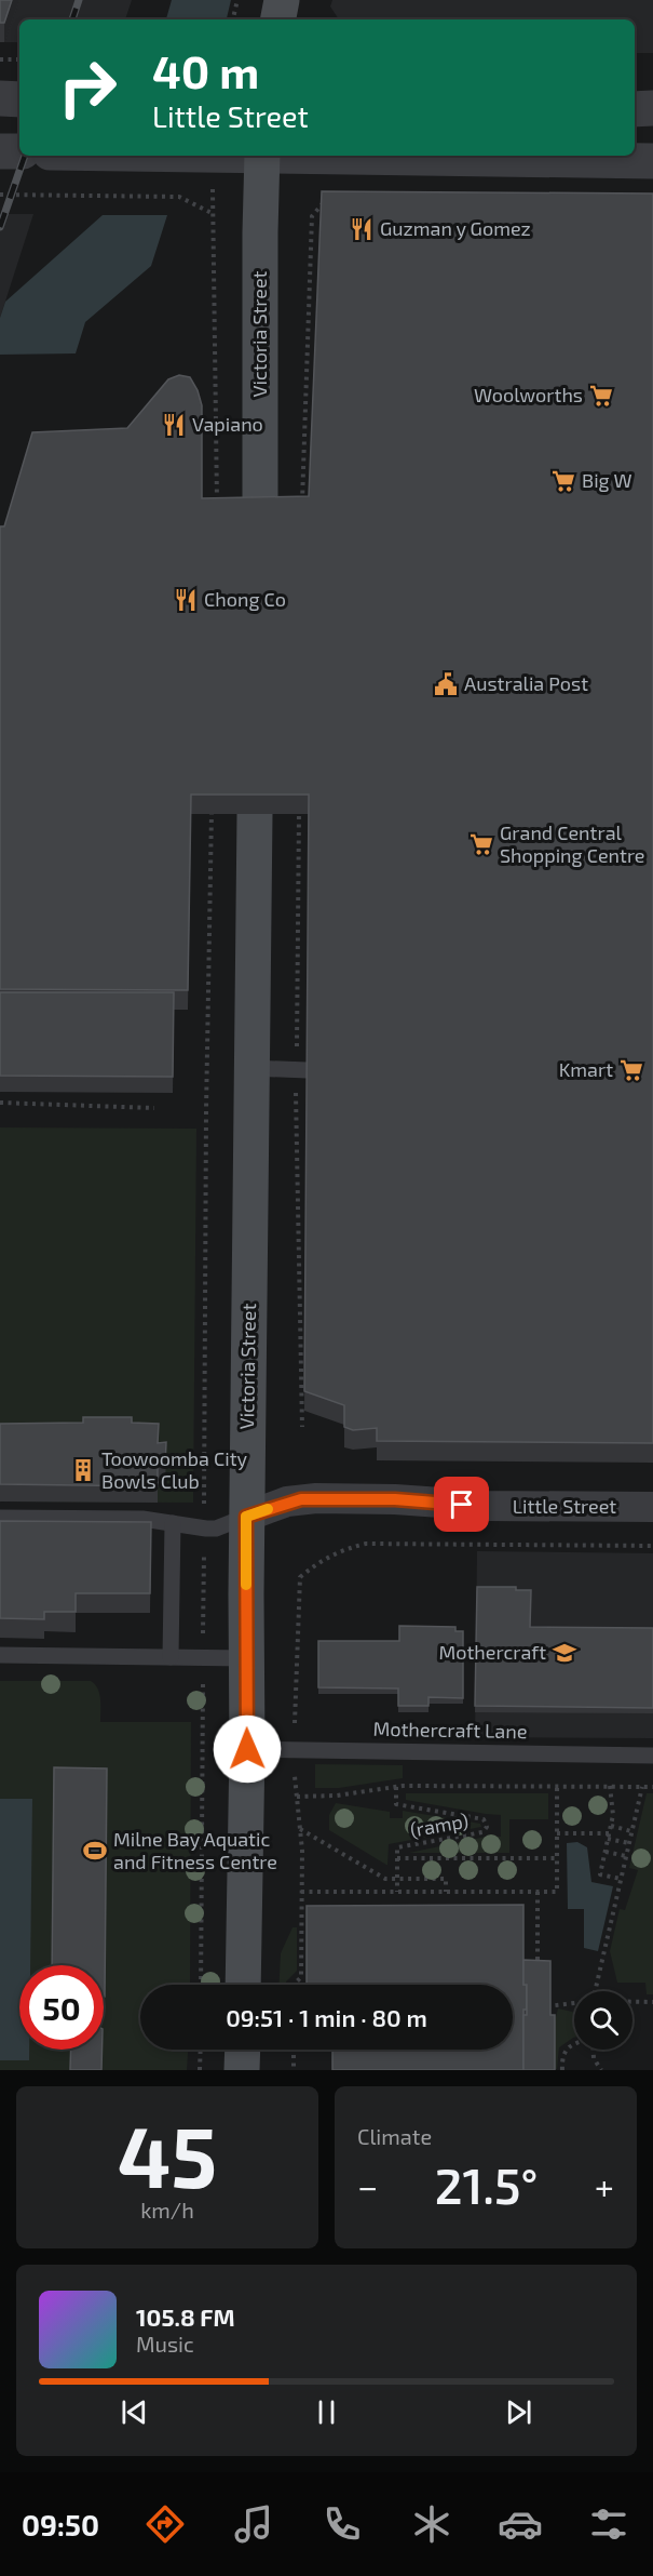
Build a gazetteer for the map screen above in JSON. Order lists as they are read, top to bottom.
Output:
{
  "streets": {
    "main road": ["Victoria Street"],
    "street": ["Little Street"],
    "lane": ["Mothercraft Lane"],
    "path": ["(ramp)"]
  },
  "crossings": [
    ["Victoria Street", "Little Street"],
    ["Victoria Street", "Mothercraft Lane"]
  ],
  "places": {
    "restaurant": ["Guzman y Gomez", "Vapiano", "Chong Co"],
    "supermarket": [
      "Woolworths",
      "Big W",
      "Grand Central Shopping Centre",
      "Kmart"
    ],
    "public building": ["Australia Post"],
    "building": ["Toowoomba City Bowls Club"],
    "school or university": ["Mothercraft"],
    "sports": ["Milne Bay Aquatic and Fitness Centre"]
  },
  "page": {
    "turn": ["40 m", "Little Street"],
    "limit": "50",
    "trip": "09:51 · 1 min · 80 m",
    "tile": [
      ["45", "km/h"],
      "Climate"
    ],
    "heat": ["−", "21.5°", "+"],
    "song": ["105.8 FM", "Music"],
    "tabs": "09:50"
  }
}
